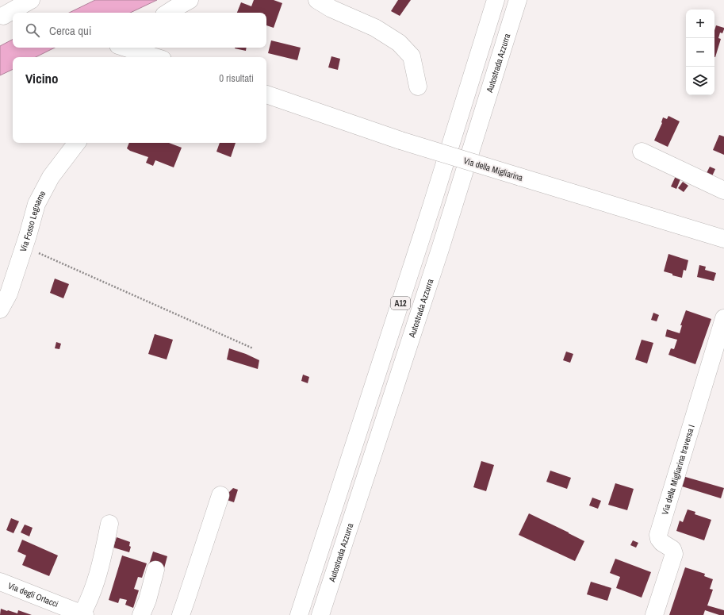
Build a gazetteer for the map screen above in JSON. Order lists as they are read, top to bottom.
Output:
{
  "streets": {
    "main road": [
      "Autostrada Azzurra",
      "Via della Migliarina",
      "Via Fosso Legname",
      "A12",
      "Via della Migliarina traversa I",
      "Via degli Ortacci"
    ]
  },
  "page": {
    "map_buttons": ["+", "−"],
    "search": "Cerca qui",
    "heading": ["Vicino", "0 risultati"]
  }
}
